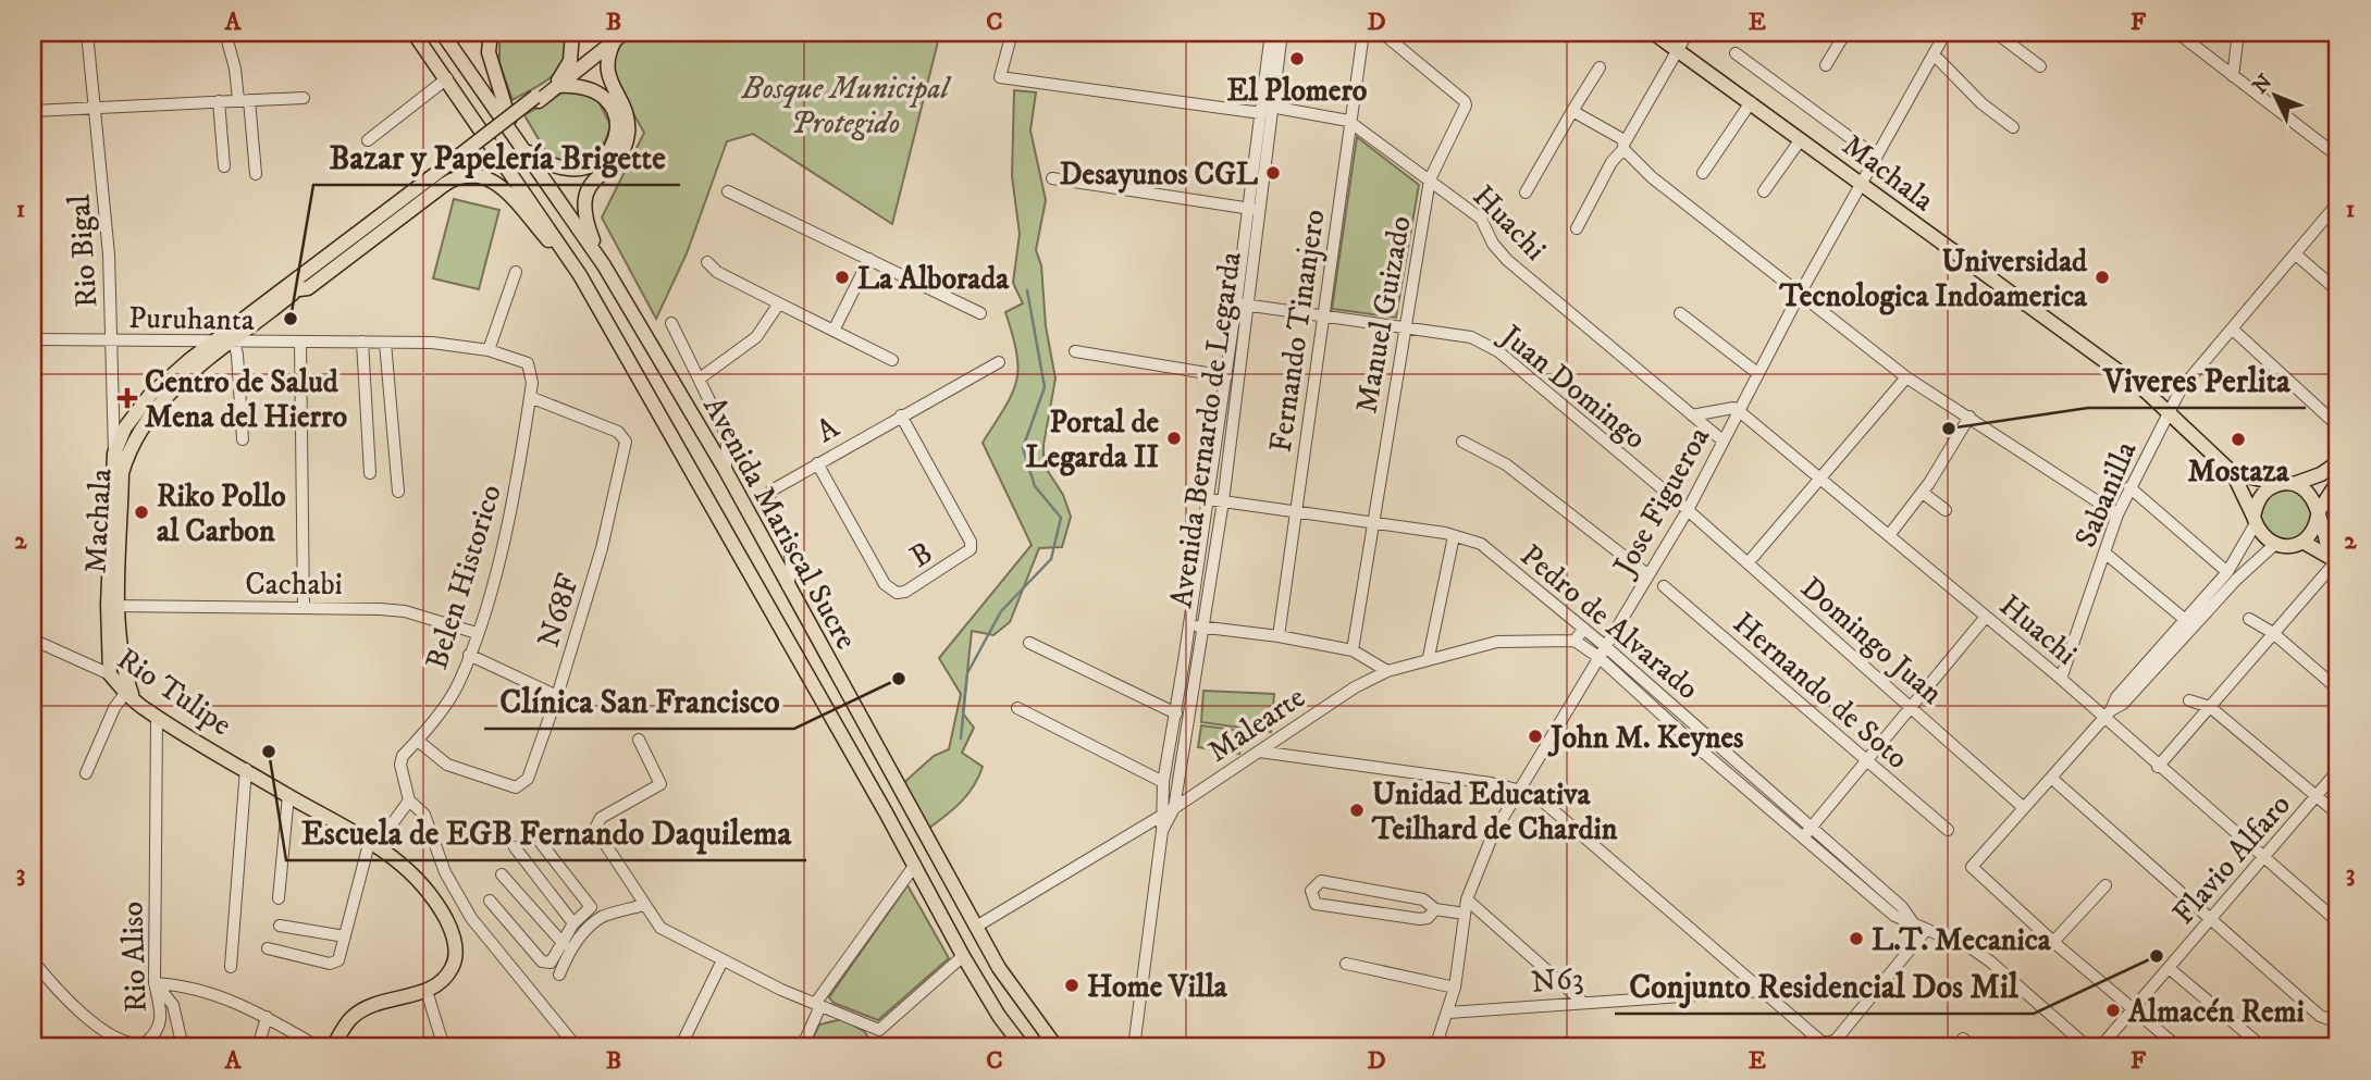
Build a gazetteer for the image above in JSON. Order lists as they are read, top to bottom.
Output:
{
  "streets": {
    "main road": ["Machala", "Avenida Mariscal Sucre", "Rio Tulipe"],
    "street": [
      "Huachi",
      "Rio Bigal",
      "Manuel Guizado",
      "Puruhanta",
      "Fernando Tinanjero",
      "Juan Domingo",
      "A",
      "Avenida Bernardo de Legarda",
      "Sabanilla",
      "Jose Figueroa",
      "B",
      "Belen Historico",
      "Cachabi",
      "N68F",
      "Pedro de Alvarado",
      "Domingo Juan",
      "Hernando de Soto",
      "Malearte",
      "Flavio Alfaro",
      "Rio Aliso",
      "N63"
    ]
  },
  "crossings": [
    ["Machala", "Rio Bigal"],
    ["Machala", "Puruhanta"],
    ["Machala", "Sabanilla"],
    ["Machala", "Jose Figueroa"],
    ["Machala", "Cachabi"],
    ["Machala", "Rio Tulipe"],
    ["Huachi", "Manuel Guizado"],
    ["Huachi", "Fernando Tinanjero"],
    ["Huachi", "Avenida Bernardo de Legarda"],
    ["Huachi", "Sabanilla"],
    ["Huachi", "Jose Figueroa"],
    ["Huachi", "Flavio Alfaro"],
    ["Rio Bigal", "Puruhanta"],
    ["Manuel Guizado", "Juan Domingo"],
    ["Manuel Guizado", "Pedro de Alvarado"],
    ["Puruhanta", "Belen Historico"],
    ["Fernando Tinanjero", "Juan Domingo"],
    ["Fernando Tinanjero", "Pedro de Alvarado"],
    ["Juan Domingo", "Avenida Bernardo de Legarda"],
    ["Juan Domingo", "Jose Figueroa"],
    ["Juan Domingo", "Domingo Juan"],
    ["A", "Avenida Mariscal Sucre"],
    ["A", "B"],
    ["Avenida Bernardo de Legarda", "Pedro de Alvarado"],
    ["Avenida Bernardo de Legarda", "Malearte"],
    ["Jose Figueroa", "Pedro de Alvarado"],
    ["Jose Figueroa", "Domingo Juan"],
    ["Jose Figueroa", "N63"],
    ["Avenida Mariscal Sucre", "Malearte"],
    ["Belen Historico", "Cachabi"],
    ["Belen Historico", "N68F"],
    ["Pedro de Alvarado", "Malearte"],
    ["Rio Tulipe", "Rio Aliso"]
  ],
  "parks": ["Bosque Municipal Protegido"],
  "places": {
    "other": [
      "El Plomero",
      "Desayunos CGL",
      "La Alborada",
      "Universidad Tecnologica Indoamerica",
      "Bazar y Papelería Brigette",
      "Viveres Perlita",
      "Portal de Legarda II",
      "Mostaza",
      "Riko Pollo al Carbon",
      "Clínica San Francisco",
      "John M. Keynes",
      "Escuela de EGB Fernando Daquilema",
      "Unidad Educativa Teilhard de Chardin",
      "L.T. Mecanica",
      "Conjunto Residencial Dos Mil",
      "Home Villa",
      "Almacén Remi"
    ],
    "health": ["Centro de Salud Mena del Hierro"]
  },
  "north": "top left",
  "grid": {
    "columns": [
      "A",
      "B",
      "C",
      "D",
      "E",
      "F"
    ],
    "rows": ["1", "2", "3"]
  }
}
